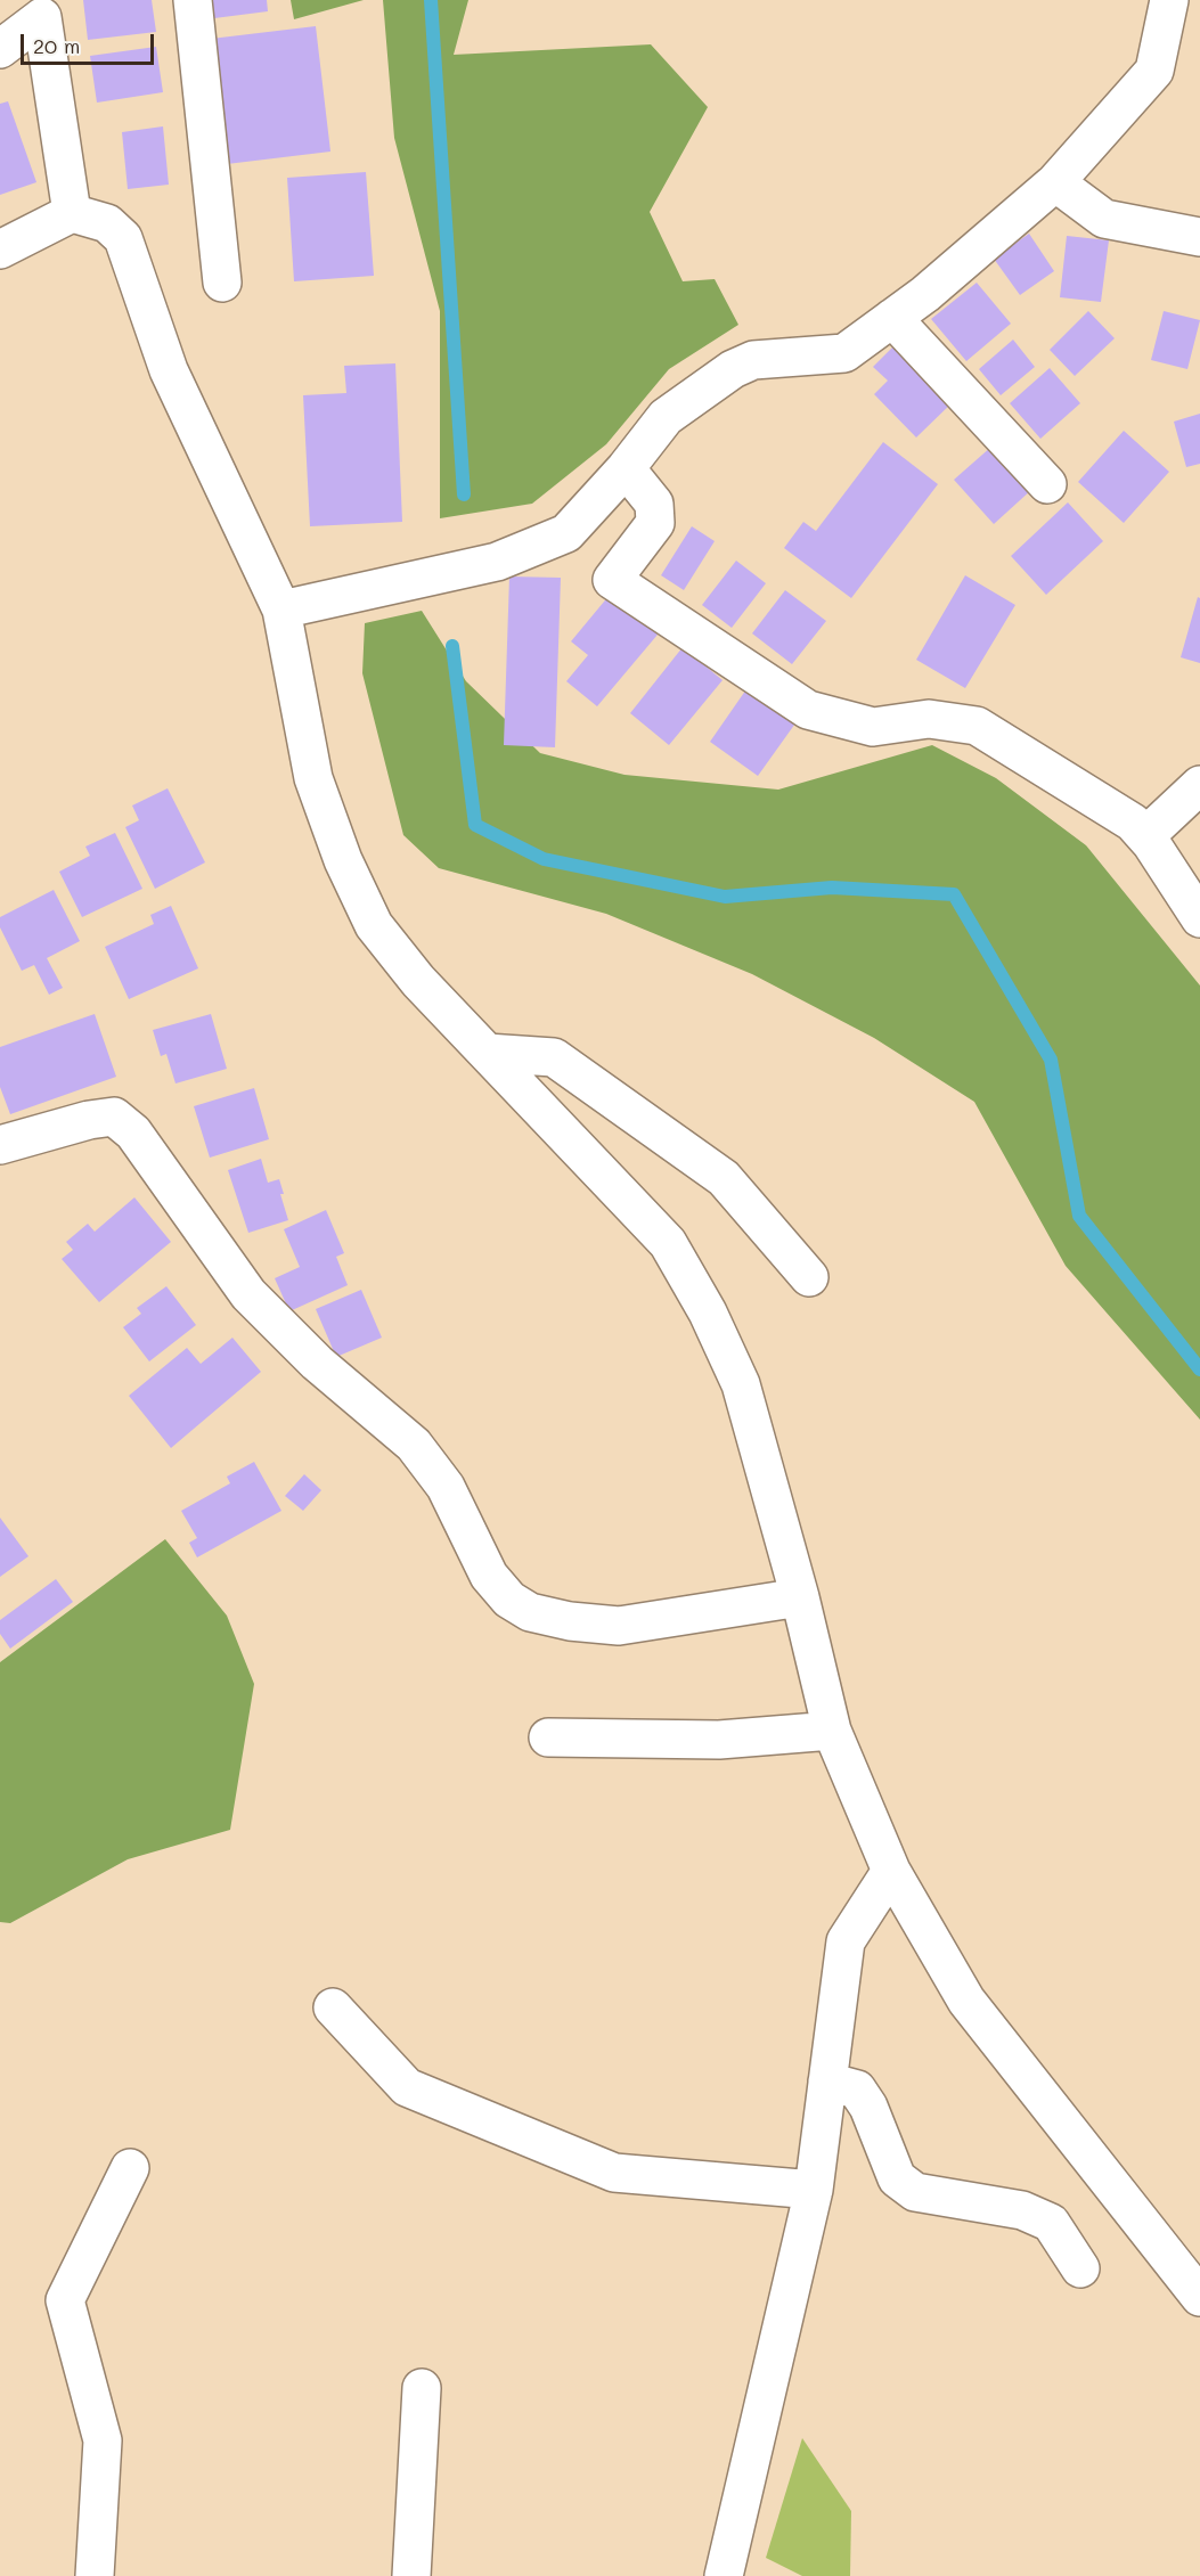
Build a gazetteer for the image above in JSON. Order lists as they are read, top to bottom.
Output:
{
  "scale_bar": "20 m"
}
